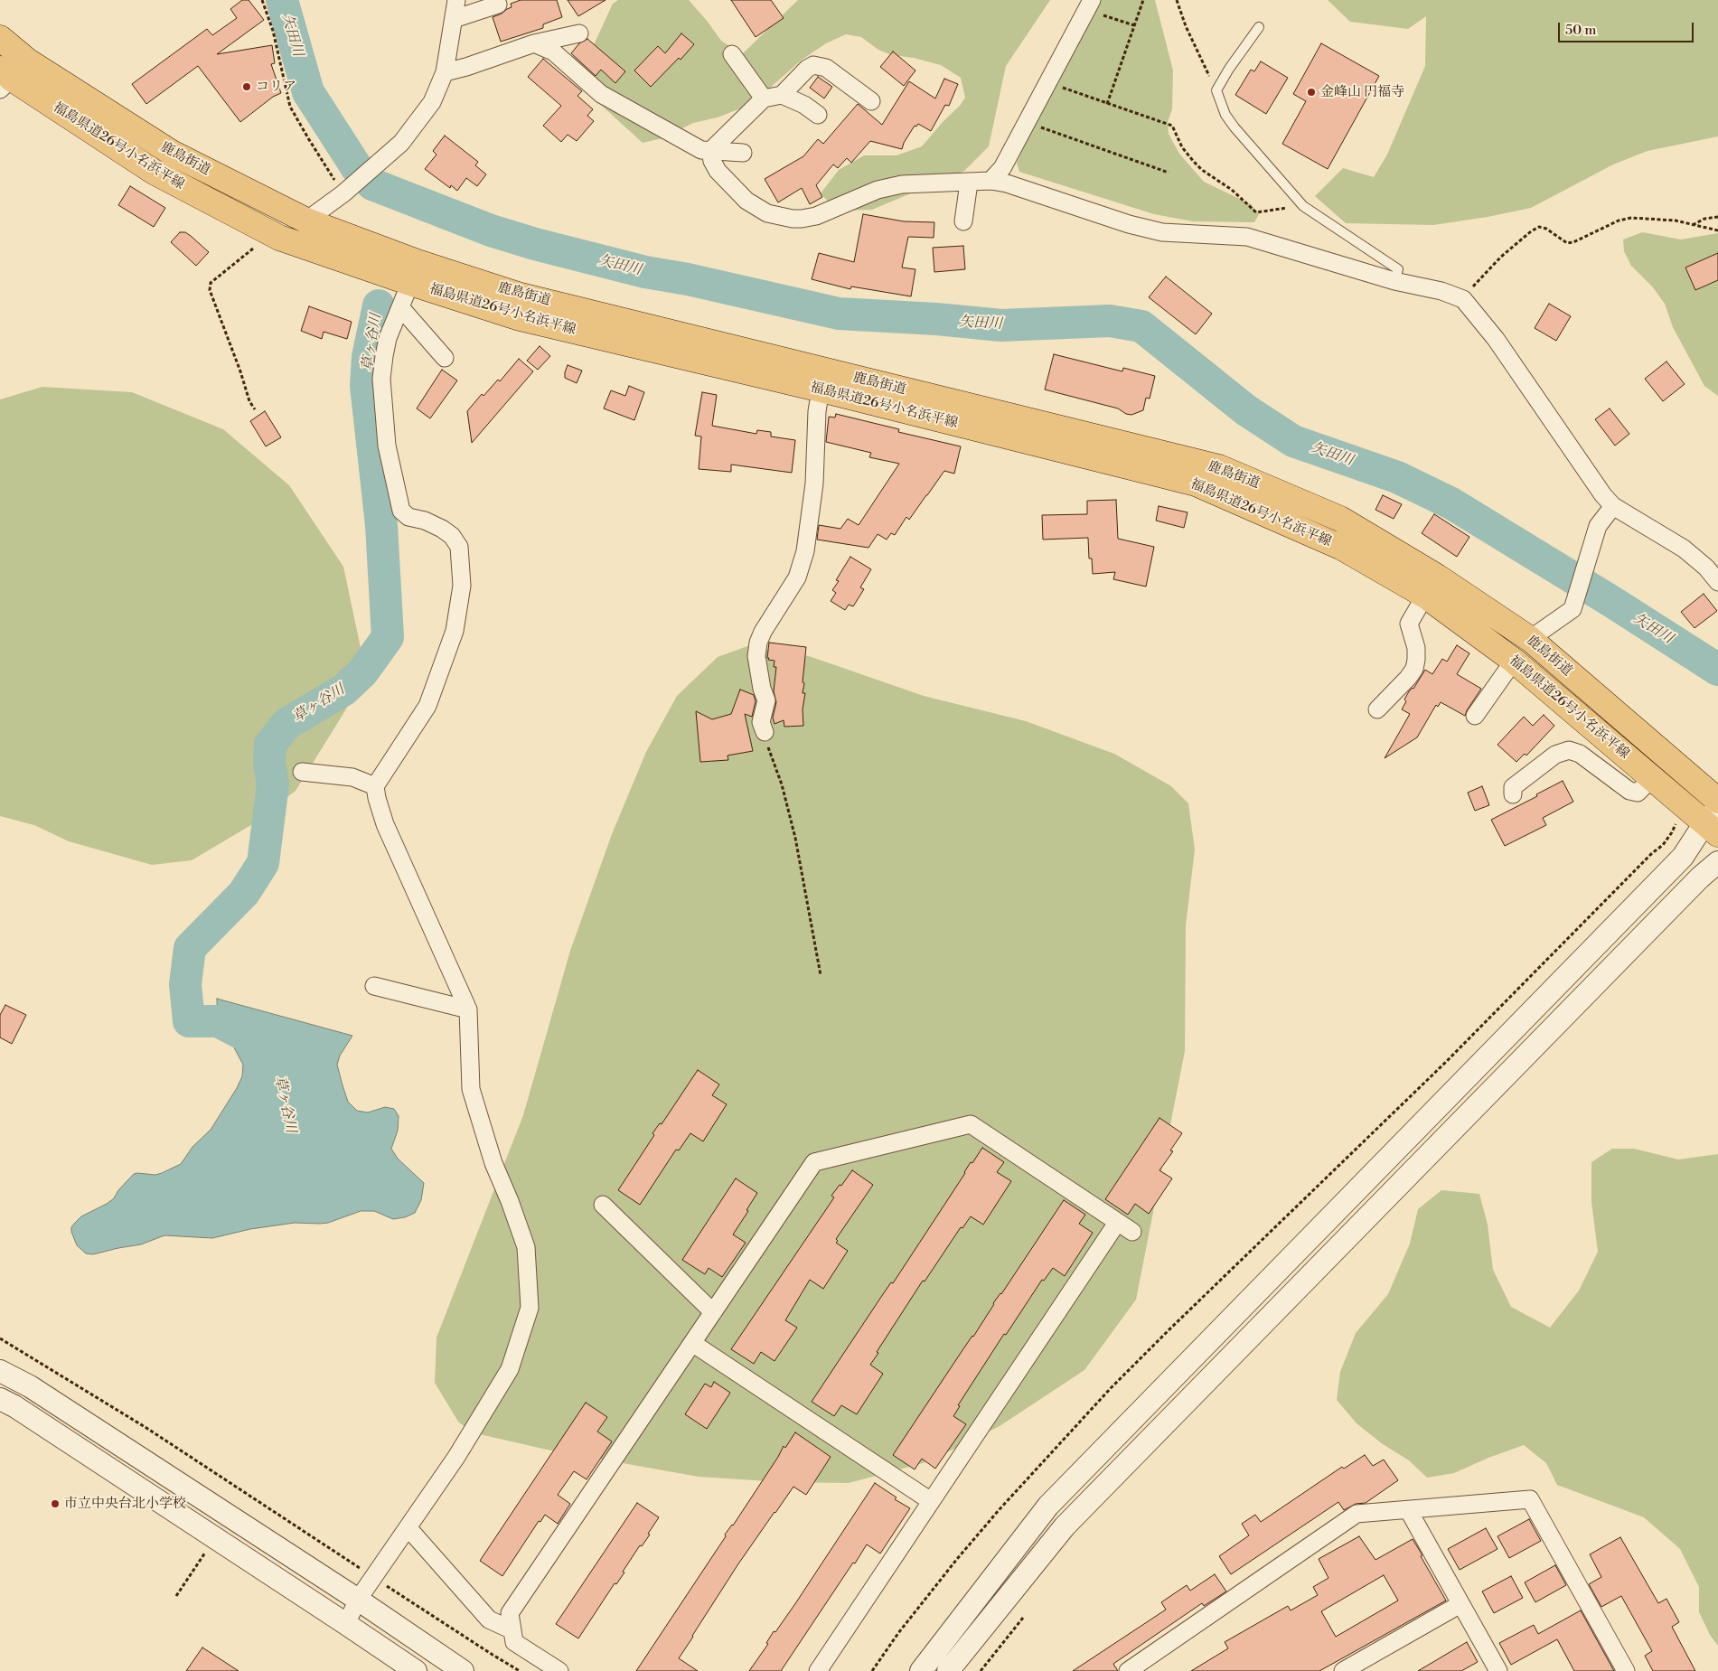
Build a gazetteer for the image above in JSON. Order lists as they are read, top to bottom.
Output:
{
  "streets": {
    "main road": ["福島県道26号小名浜平線", "鹿島街道"]
  },
  "water": ["矢田川", "草ヶ谷川"],
  "places": ["コリア", "金峰山 円福寺", "市立中央台北小学校"],
  "scale_bar": "50 m"
}
